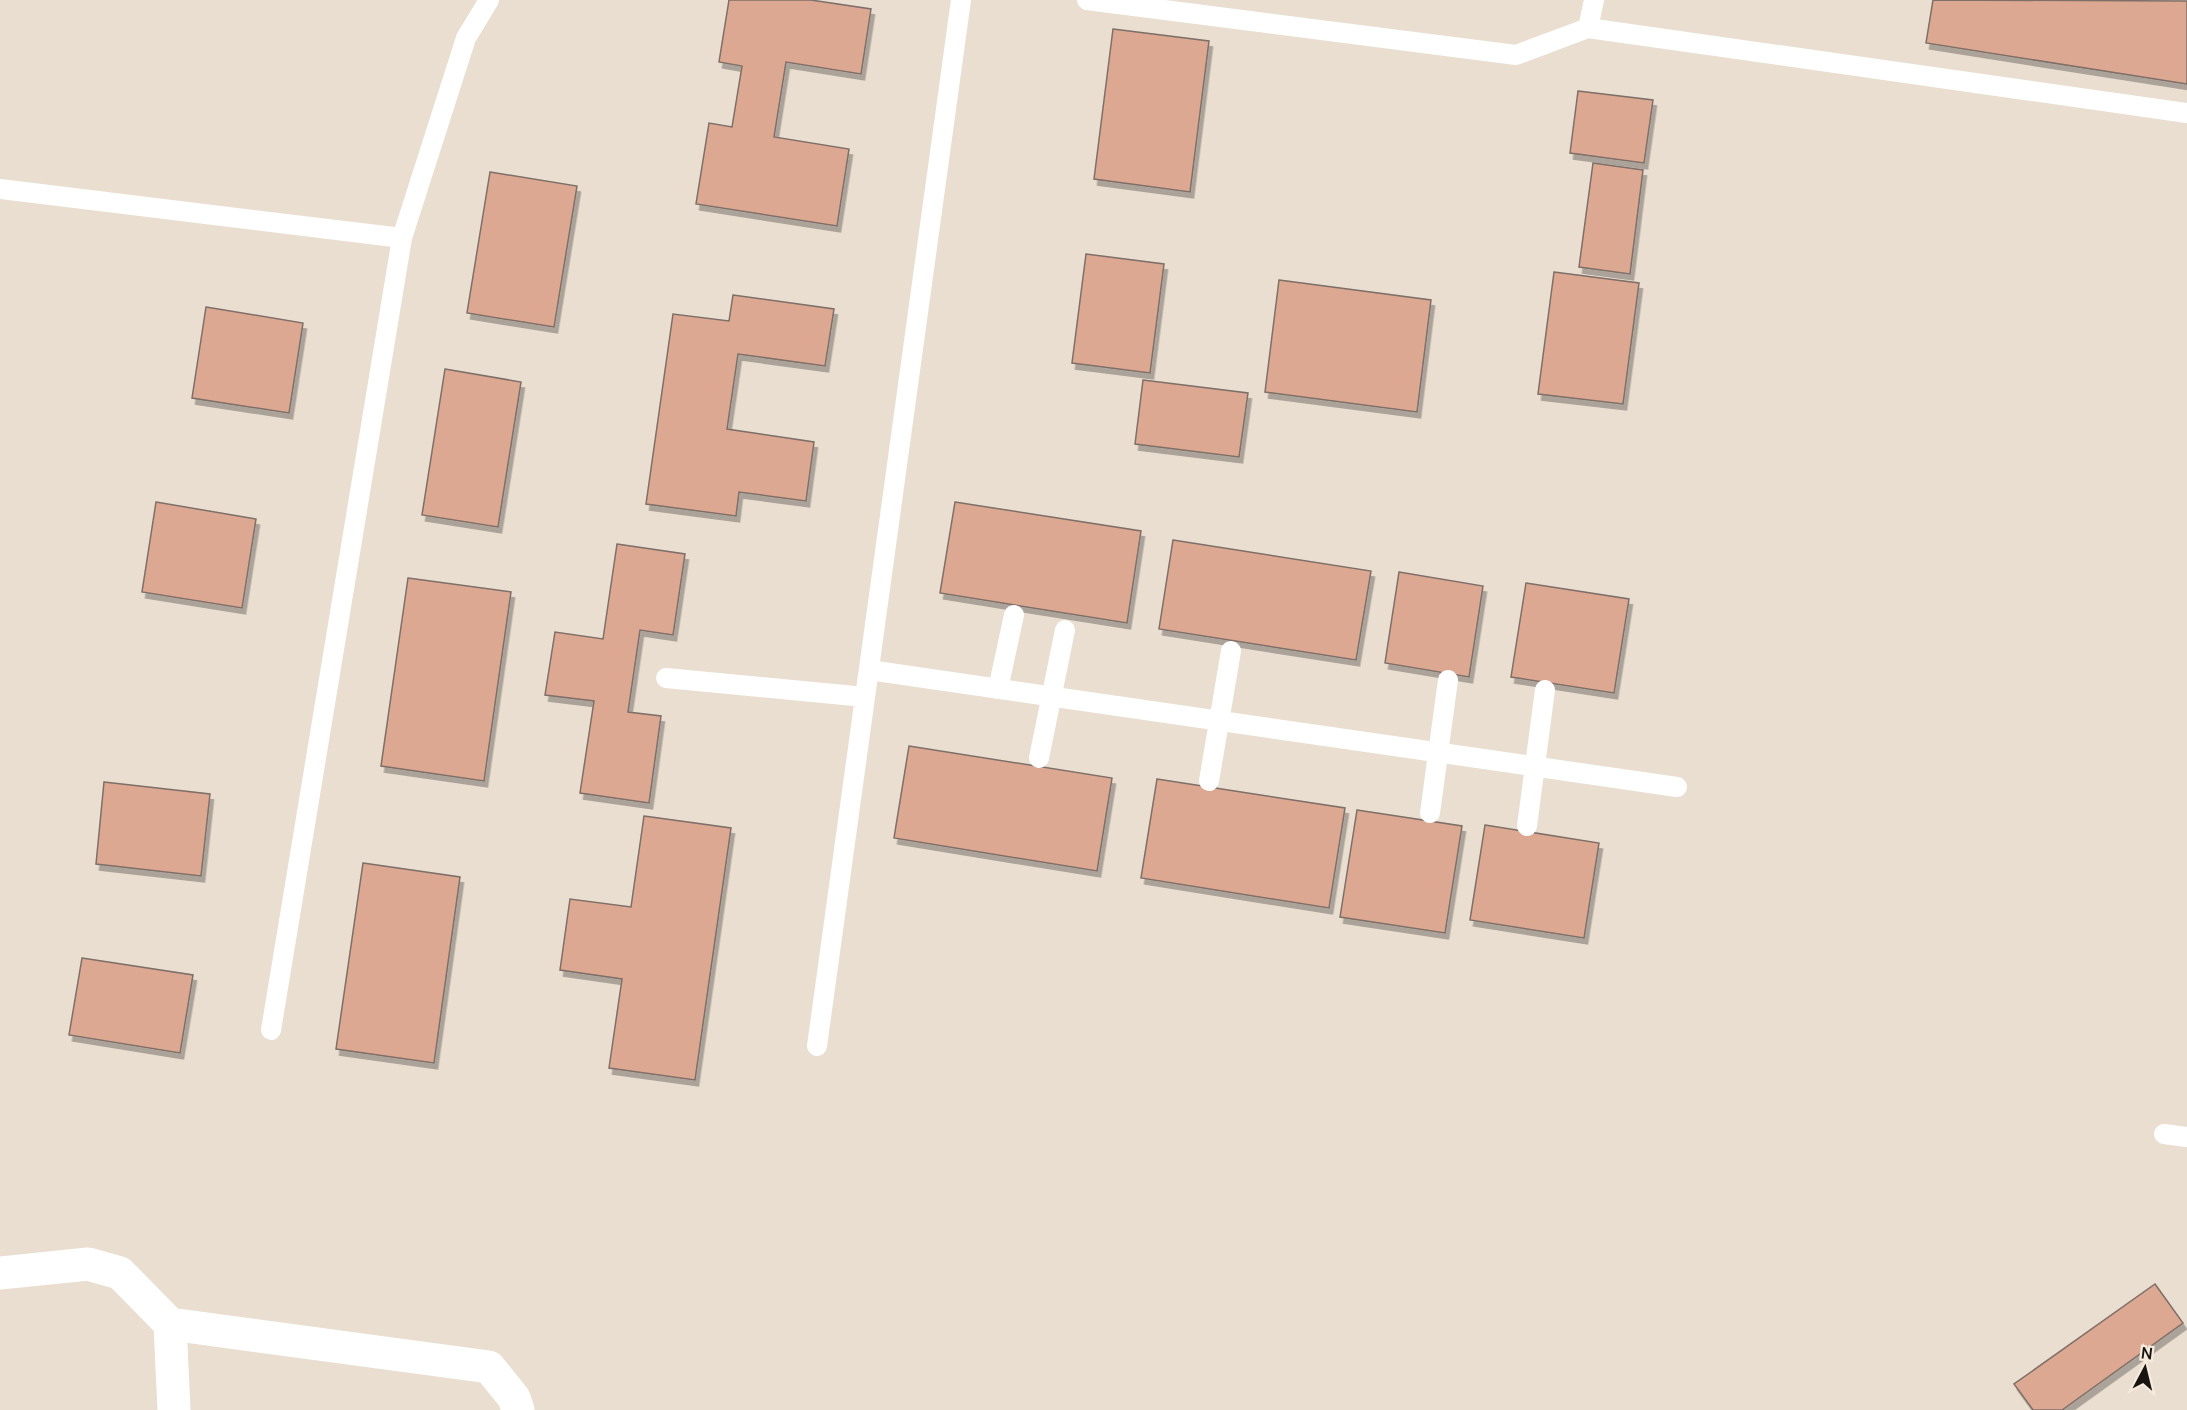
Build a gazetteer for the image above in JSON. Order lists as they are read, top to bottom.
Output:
{
  "north": "top"
}
